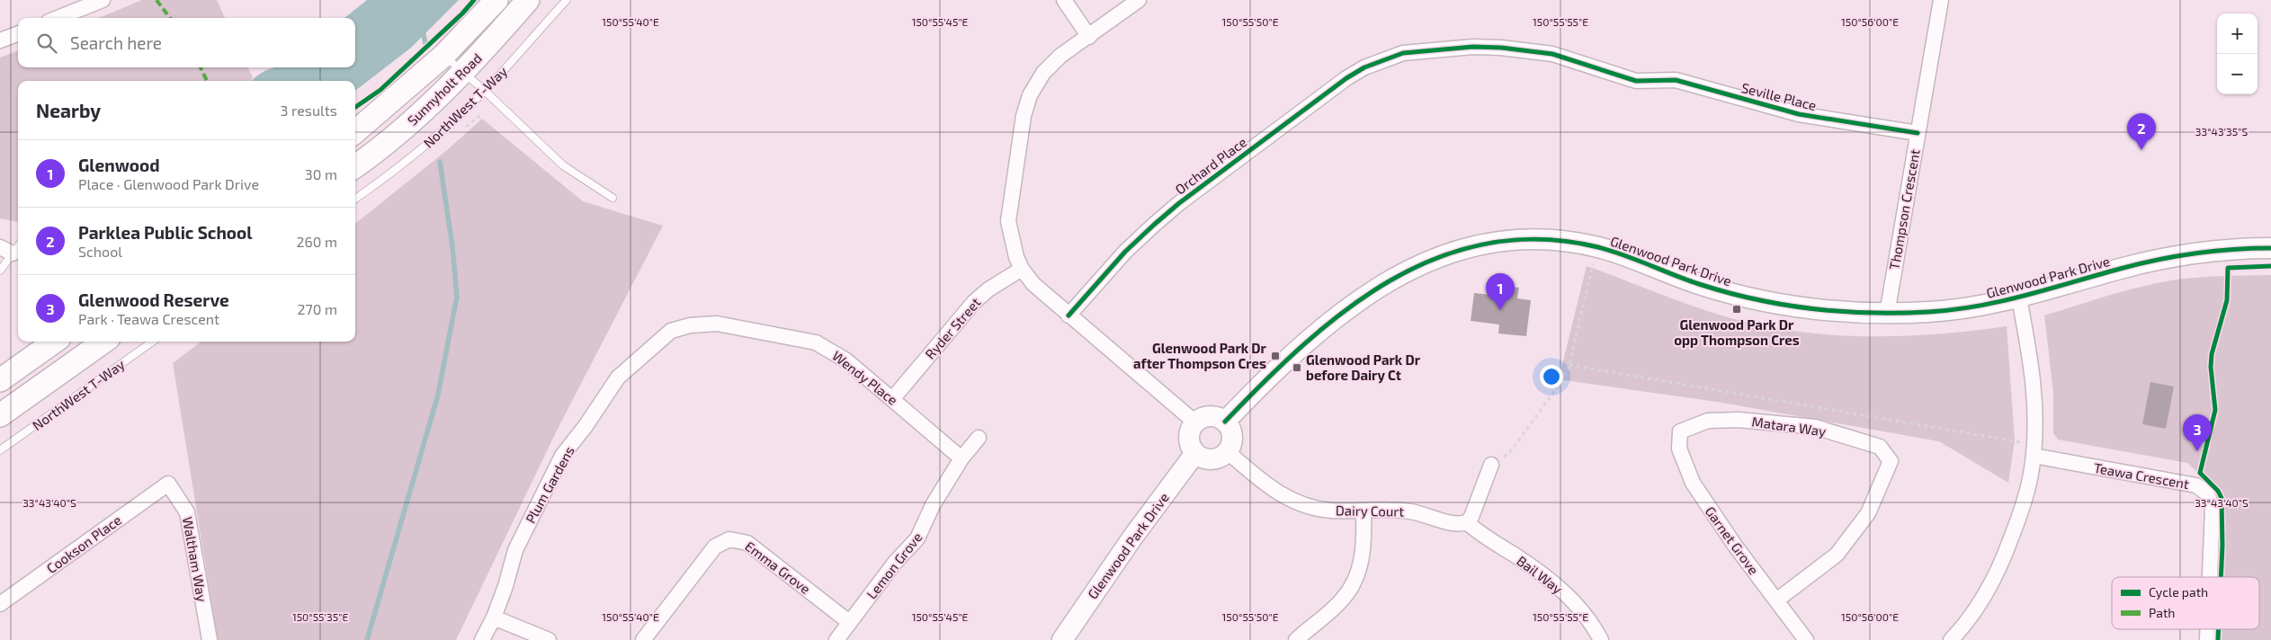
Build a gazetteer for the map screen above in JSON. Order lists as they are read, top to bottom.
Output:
{
  "streets": {
    "main road": ["Sunnyholt Road"],
    "street": [
      "Seville Place",
      "Orchard Place",
      "Thompson Crescent",
      "Glenwood Park Drive",
      "Ryder Street",
      "Wendy Place",
      "Matara Way",
      "Teawa Crescent",
      "Plum Gardens",
      "Dairy Court",
      "Garnet Grove",
      "Cookson Place",
      "Waltham Way",
      "Lemon Grove",
      "Emma Grove",
      "Bail Way"
    ],
    "lane": ["NorthWest T-Way"]
  },
  "crossings": [
    ["Seville Place", "Orchard Place"],
    ["Seville Place", "Thompson Crescent"],
    ["Thompson Crescent", "Glenwood Park Drive"],
    ["Glenwood Park Drive", "Dairy Court"],
    ["Ryder Street", "Wendy Place"],
    ["Wendy Place", "Plum Gardens"],
    ["Wendy Place", "Lemon Grove"],
    ["Matara Way", "Garnet Grove"],
    ["Dairy Court", "Bail Way"],
    ["Cookson Place", "Waltham Way"],
    ["Lemon Grove", "Emma Grove"]
  ],
  "places": {
    "transit": ["Glenwood Park Dr opp Thompson Cres", "Glenwood Park Dr after Thompson Cres", "Glenwood Park Dr before Dairy Ct"]
  },
  "legend": ["Cycle path", "Path"],
  "page": {
    "map_buttons": ["+", "−"],
    "search": "Search here",
    "heading": ["Nearby", "3 results"],
    "pins": ["2", "1", "3"],
    "list": [
      {
        "mark": "1",
        "name": "Glenwood",
        "note": "Place · Glenwood Park Drive",
        "value": "30 m"
      },
      {
        "mark": "2",
        "name": "Parklea Public School",
        "note": "School",
        "value": "260 m"
      },
      {
        "mark": "3",
        "name": "Glenwood Reserve",
        "note": "Park · Teawa Crescent",
        "value": "270 m"
      }
    ]
  },
  "coordinates": [
    "150°55'40\"E",
    "150°55'45\"E",
    "150°55'50\"E",
    "150°55'55\"E",
    "150°56'00\"E",
    "33°43'35\"S",
    "33°43'40\"S",
    "150°55'35\"E"
  ]
}
